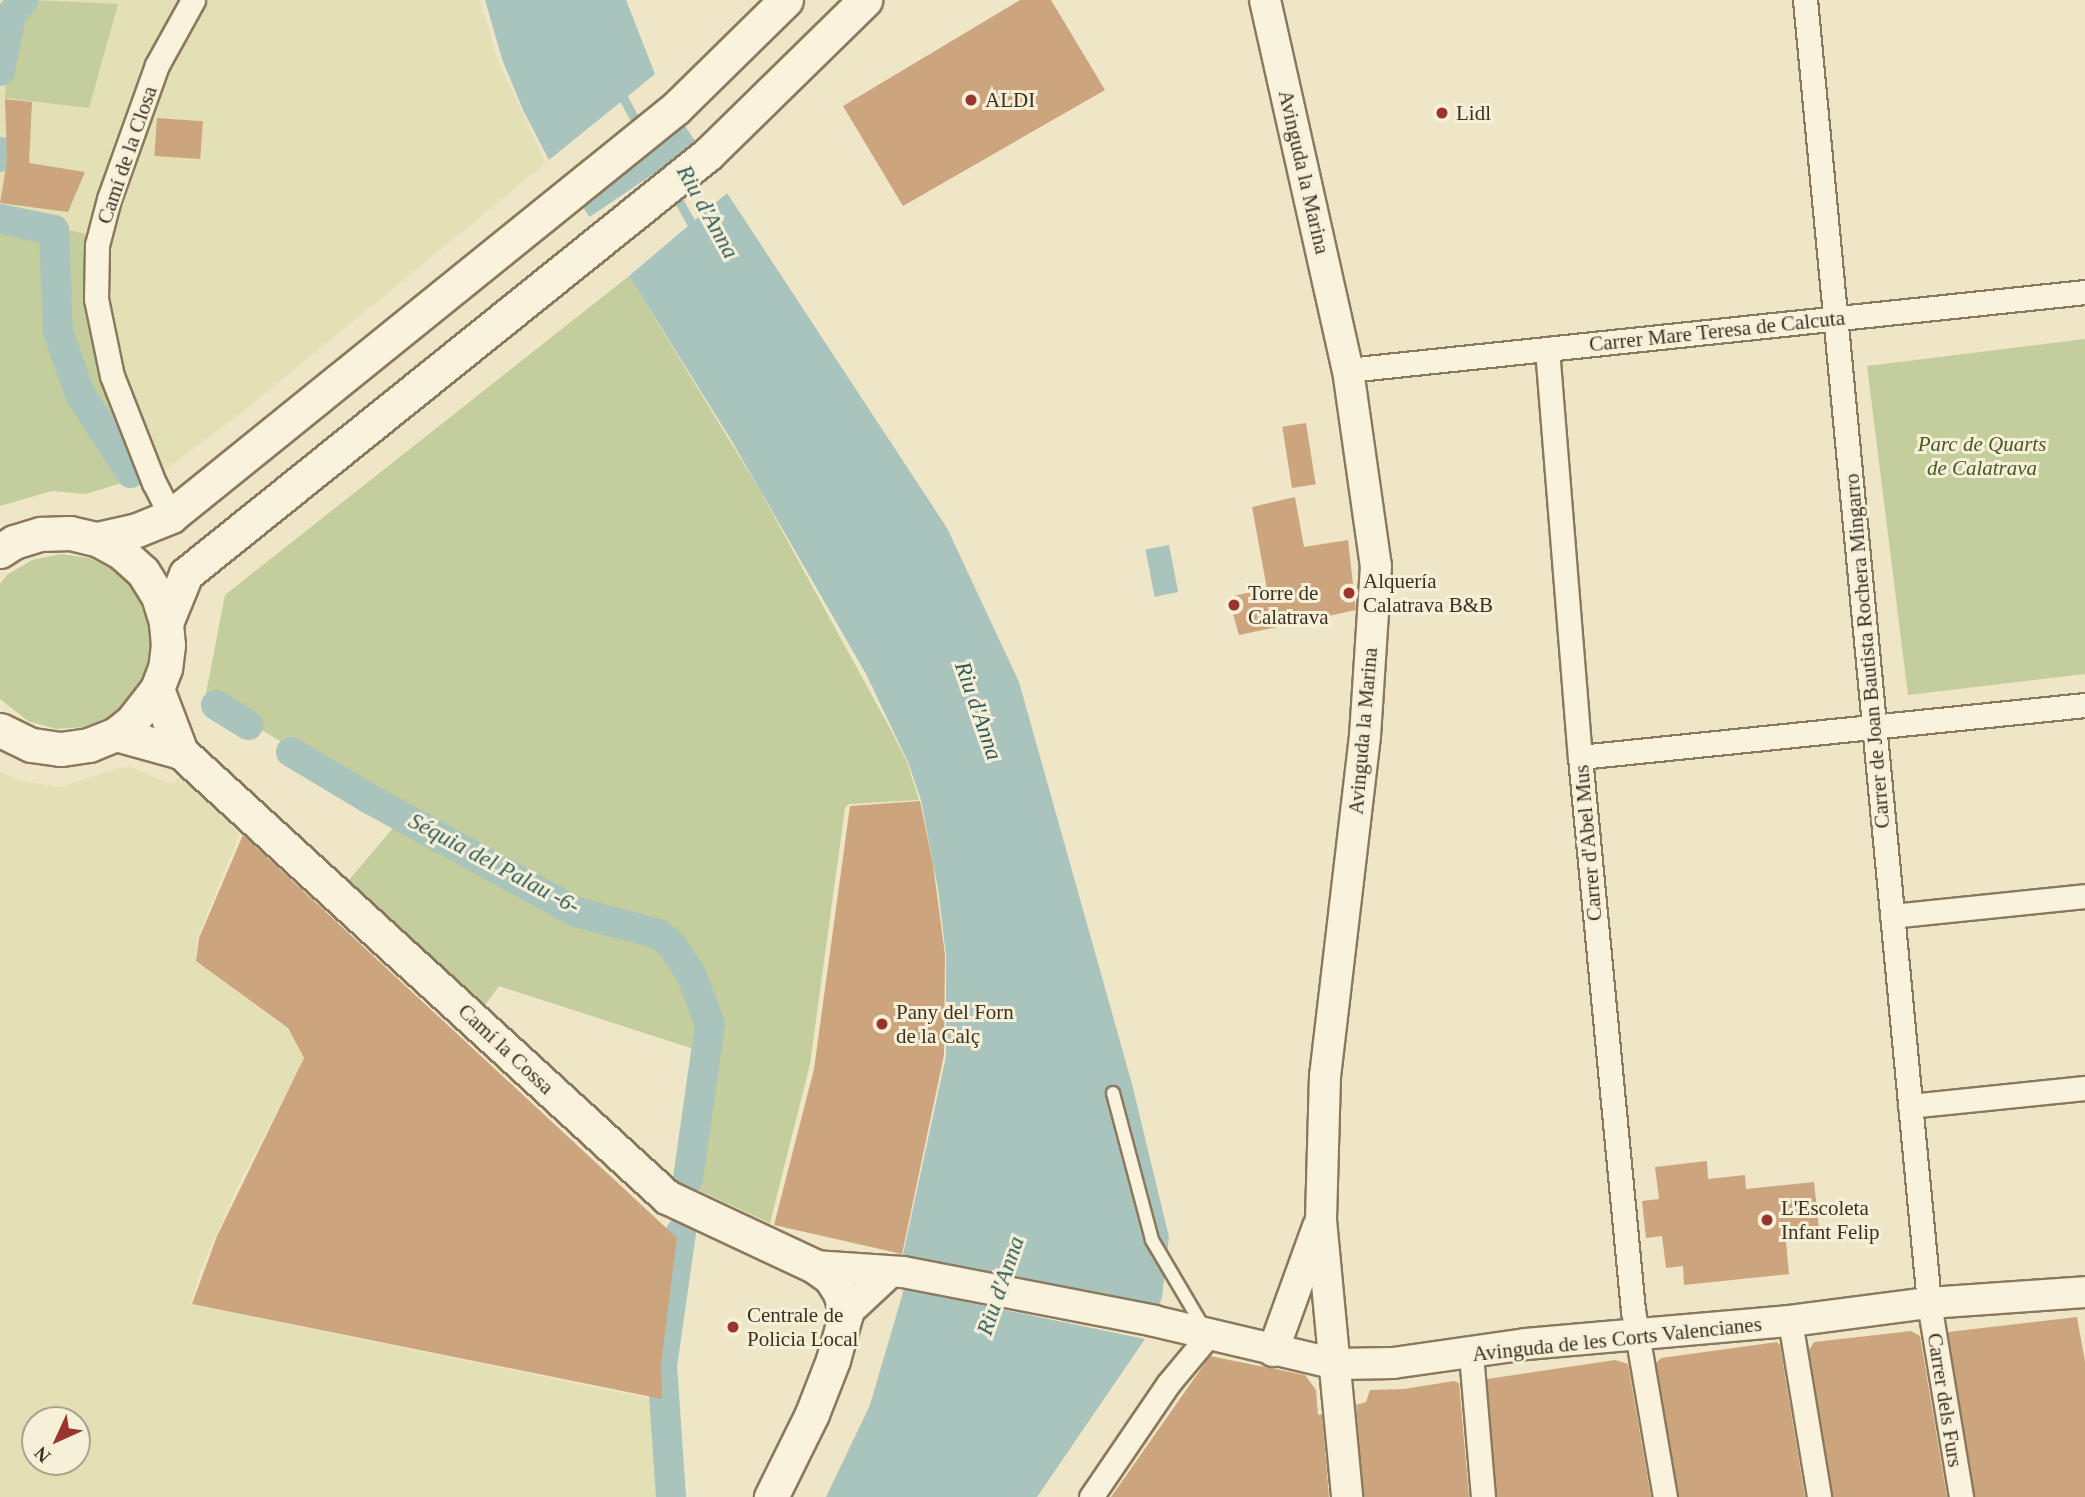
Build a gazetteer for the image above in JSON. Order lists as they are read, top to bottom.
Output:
{
  "streets": {
    "main road": ["Camí la Cossa"],
    "street": [
      "Camí de la Closa",
      "Avinguda la Marina",
      "Carrer Mare Teresa de Calcuta",
      "Carrer de Joan Bautista Rochera Mingarro",
      "Carrer d'Abel Mus",
      "Avinguda de les Corts Valencianes",
      "Carrer dels Furs"
    ]
  },
  "crossings": [
    ["Avinguda la Marina", "Carrer Mare Teresa de Calcuta"],
    ["Carrer Mare Teresa de Calcuta", "Carrer de Joan Bautista Rochera Mingarro"],
    ["Carrer Mare Teresa de Calcuta", "Carrer d'Abel Mus"],
    ["Carrer de Joan Bautista Rochera Mingarro", "Avinguda de les Corts Valencianes"],
    ["Carrer de Joan Bautista Rochera Mingarro", "Carrer dels Furs"],
    ["Carrer d'Abel Mus", "Avinguda de les Corts Valencianes"],
    ["Camí la Cossa", "Avinguda de les Corts Valencianes"],
    ["Avinguda de les Corts Valencianes", "Carrer dels Furs"]
  ],
  "water": ["Riu d'Anna", "Séquia del Palau -6-"],
  "parks": ["Parc de Quarts de Calatrava"],
  "places": [
    "ALDI",
    "Lidl",
    "Alquería Calatrava B&B",
    "Torre de Calatrava",
    "Pany del Forn de la Calç",
    "L'Escoleta Infant Felip",
    "Centrale de Policia Local"
  ],
  "north": "bottom left"
}
